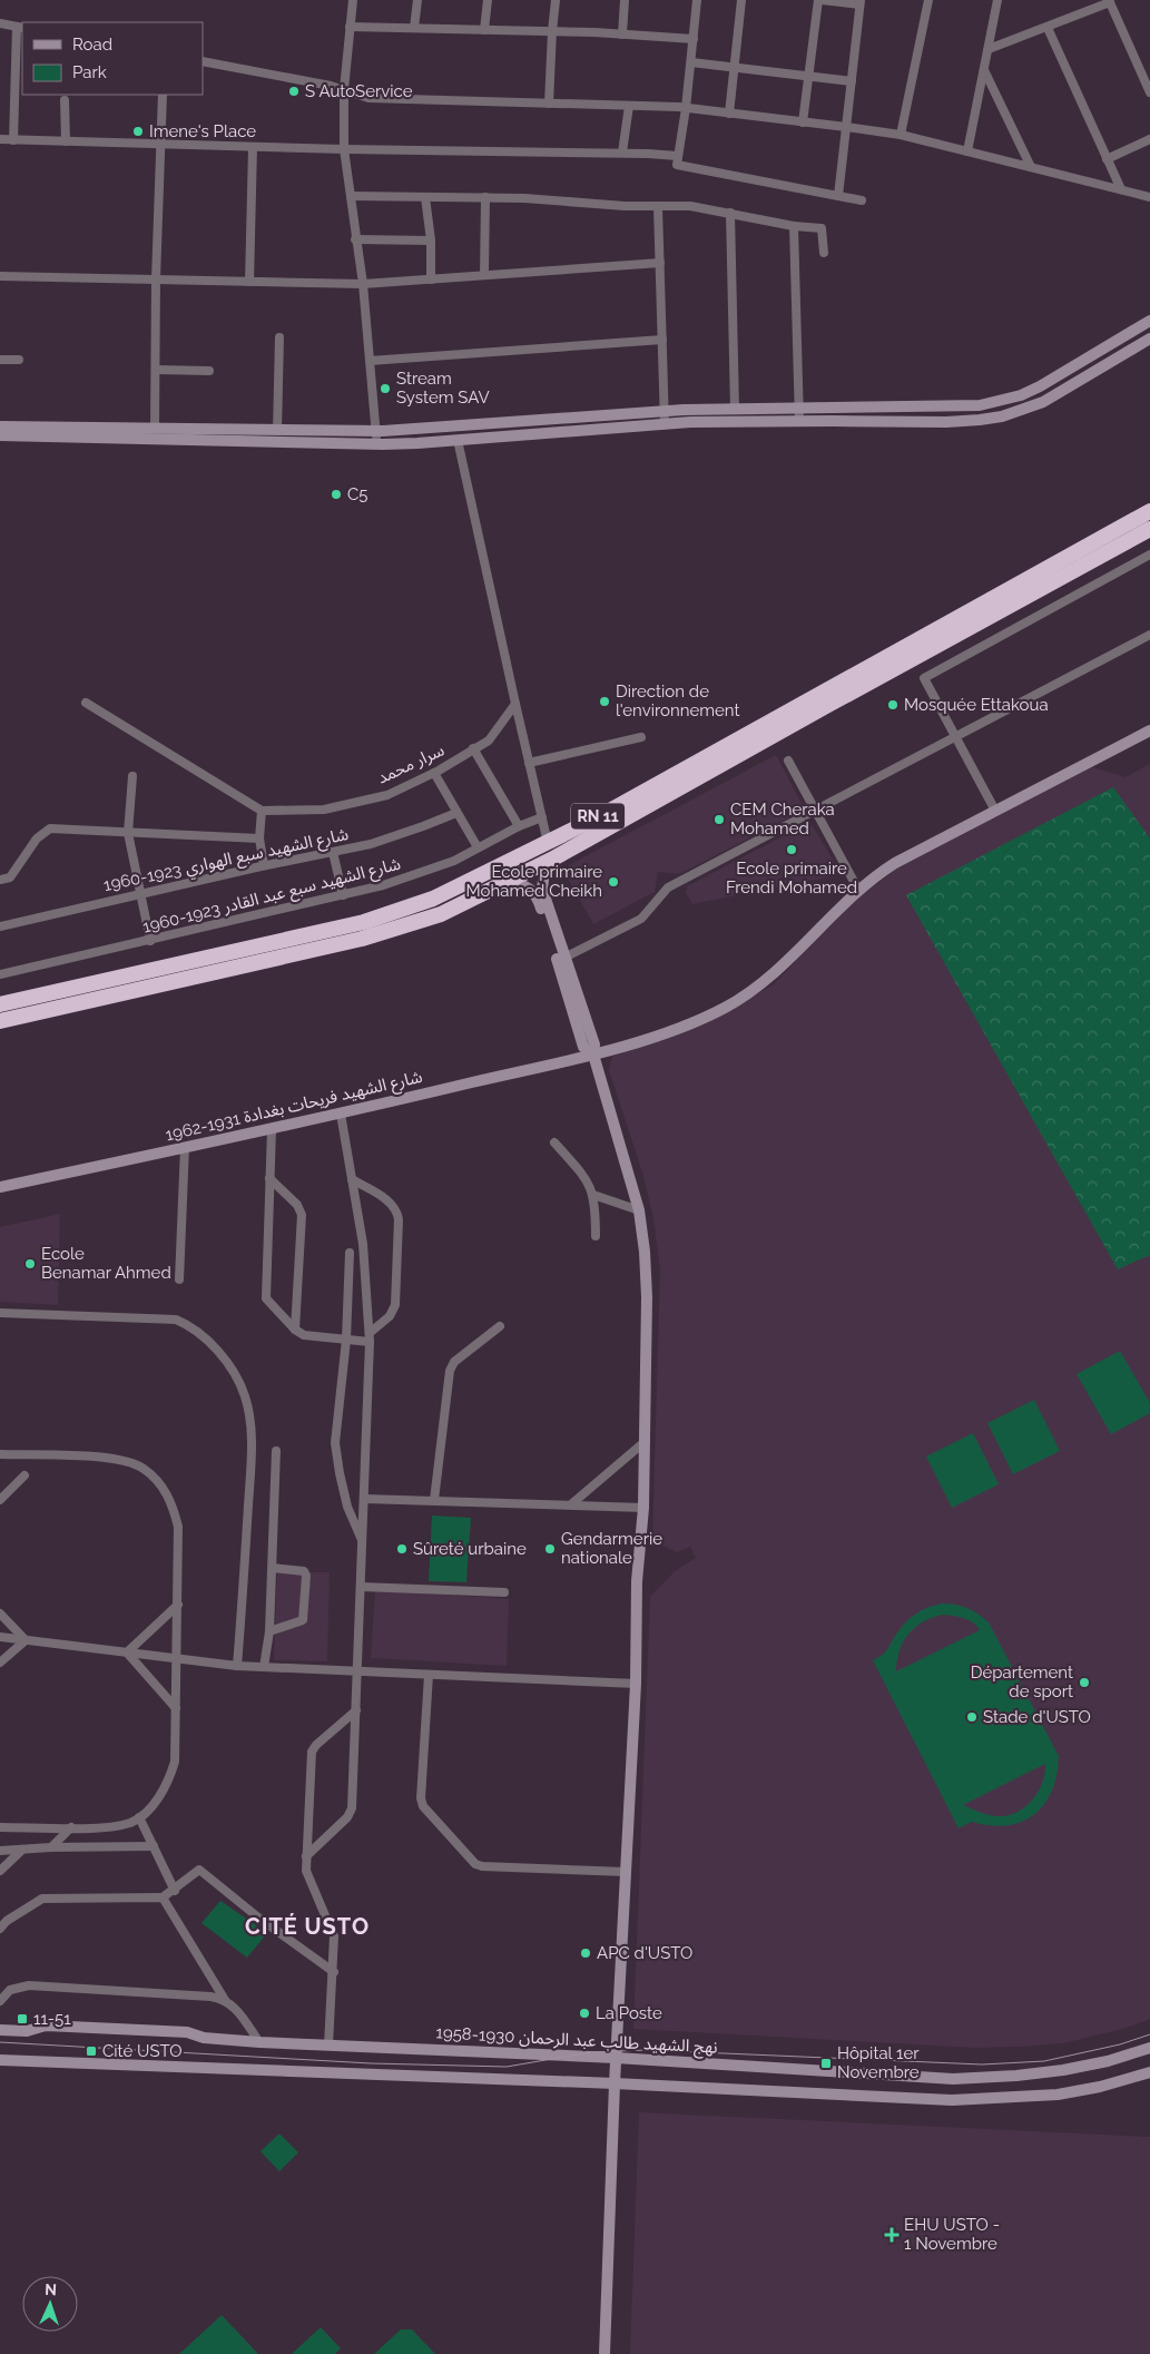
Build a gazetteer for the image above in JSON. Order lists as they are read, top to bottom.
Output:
{
  "streets": {
    "highway": ["RN 11"],
    "main road": ["شارع الشهيد فريحات بغدادة 1931-1962", "نهج الشهيد طالب عبد الرحمان 1930-1958"],
    "street": ["سرار محمد", "شارع الشهيد سبع الهواري 1923-1960", "شارع الشهيد سبع عبد القادر 1923-1960"]
  },
  "districts": ["CITÉ USTO"],
  "places": {
    "other": [
      "S AutoService",
      "Imene's Place",
      "Stream System SAV",
      "C5",
      "Direction de l'environnement",
      "Mosquée Ettakoua",
      "CEM Cheraka Mohamed",
      "Ecole primaire Frendi Mohamed",
      "Ecole primaire Mohamed Cheikh",
      "Ecole Benamar Ahmed",
      "Sûreté urbaine",
      "Gendarmerie nationale",
      "Département de sport",
      "Stade d'USTO",
      "APC d'USTO",
      "La Poste"
    ],
    "transit": ["11-51", "Cité USTO", "Hôpital 1er Novembre"],
    "health": ["EHU USTO - 1 Novembre"]
  },
  "legend": ["Road", "Park"],
  "north": "top"
}
